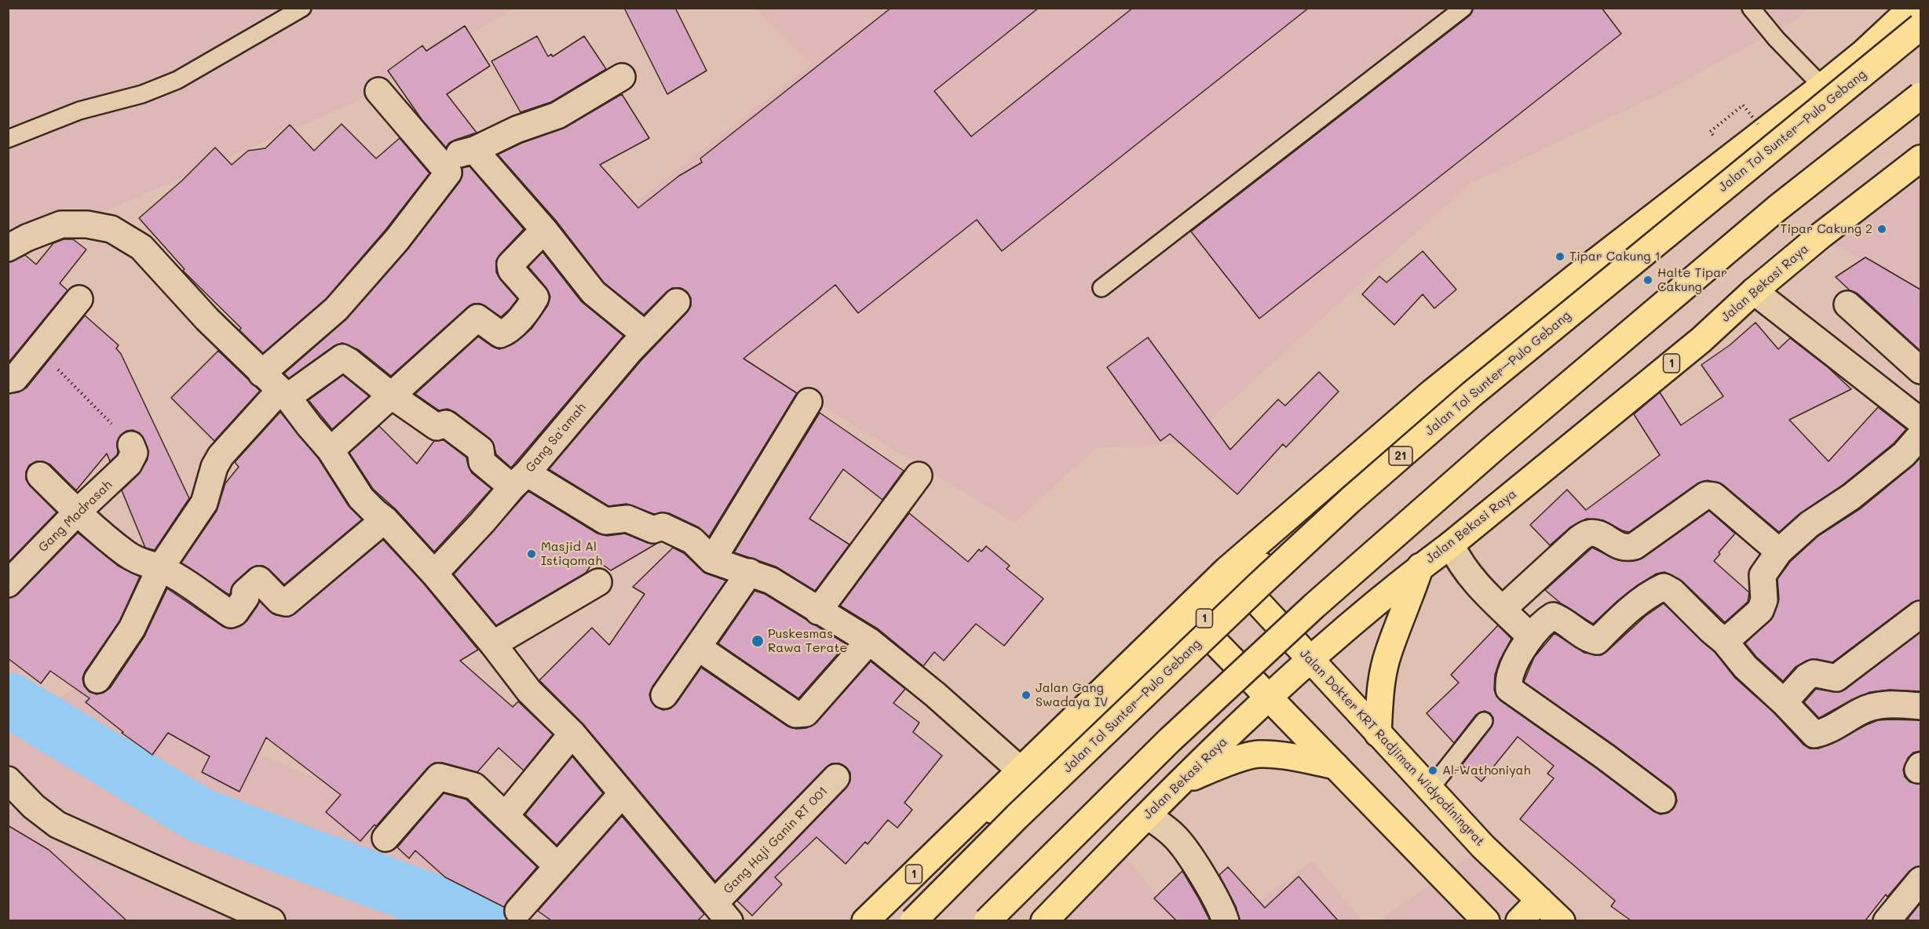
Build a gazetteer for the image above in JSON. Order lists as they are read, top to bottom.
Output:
{
  "streets": {
    "main road": [
      "Jalan Tol Sunter–Pulo Gebang",
      "Jalan Bekasi Raya",
      "1",
      "21",
      "Jalan Dokter KRT Radjiman Widyodiningrat"
    ],
    "street": ["Gang Sa'amah", "Gang Madrasah", "Gang Haji Ganin RT 001"]
  },
  "crossings": [
    ["Jalan Bekasi Raya", "Jalan Dokter KRT Radjiman Widyodiningrat"],
    ["1", "Jalan Dokter KRT Radjiman Widyodiningrat"]
  ],
  "places": [
    "Tipar Cakung 2",
    "Tipar Cakung 1",
    "Halte Tipar Cakung",
    "Masjid Al Istiqomah",
    "Puskesmas Rawa Terate",
    "Jalan Gang Swadaya IV",
    "Al-Wathoniyah"
  ]
}
